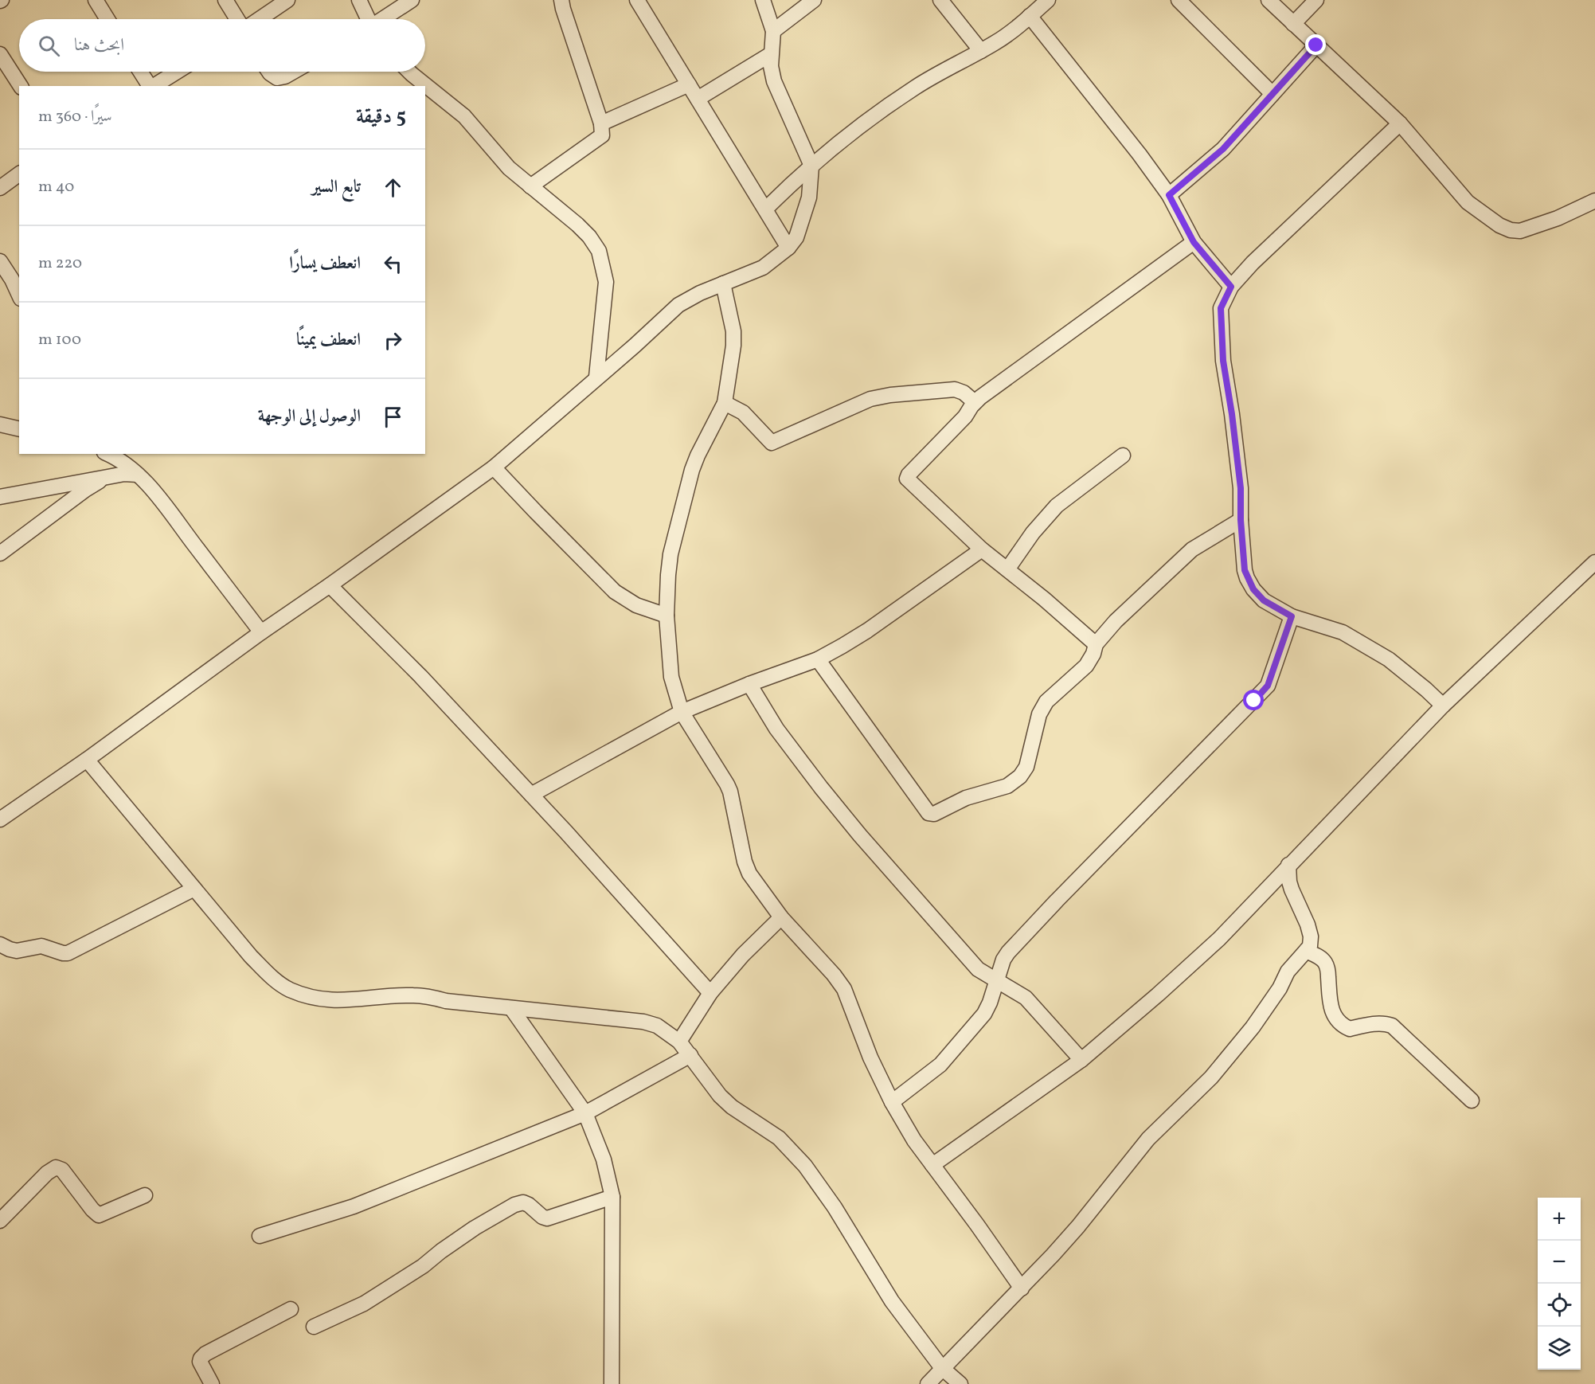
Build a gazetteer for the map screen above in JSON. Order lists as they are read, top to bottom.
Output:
{
  "page": {
    "search": "ابحث هنا",
    "heading": ["5 دقيقة", "سيرًا · 360 m"],
    "list": [
      ["تابع السير", "40 m"],
      ["انعطف يسارًا", "220 m"],
      ["انعطف يمينًا", "100 m"],
      "الوصول إلى الوجهة"
    ],
    "map_buttons": ["+", "−"]
  }
}
